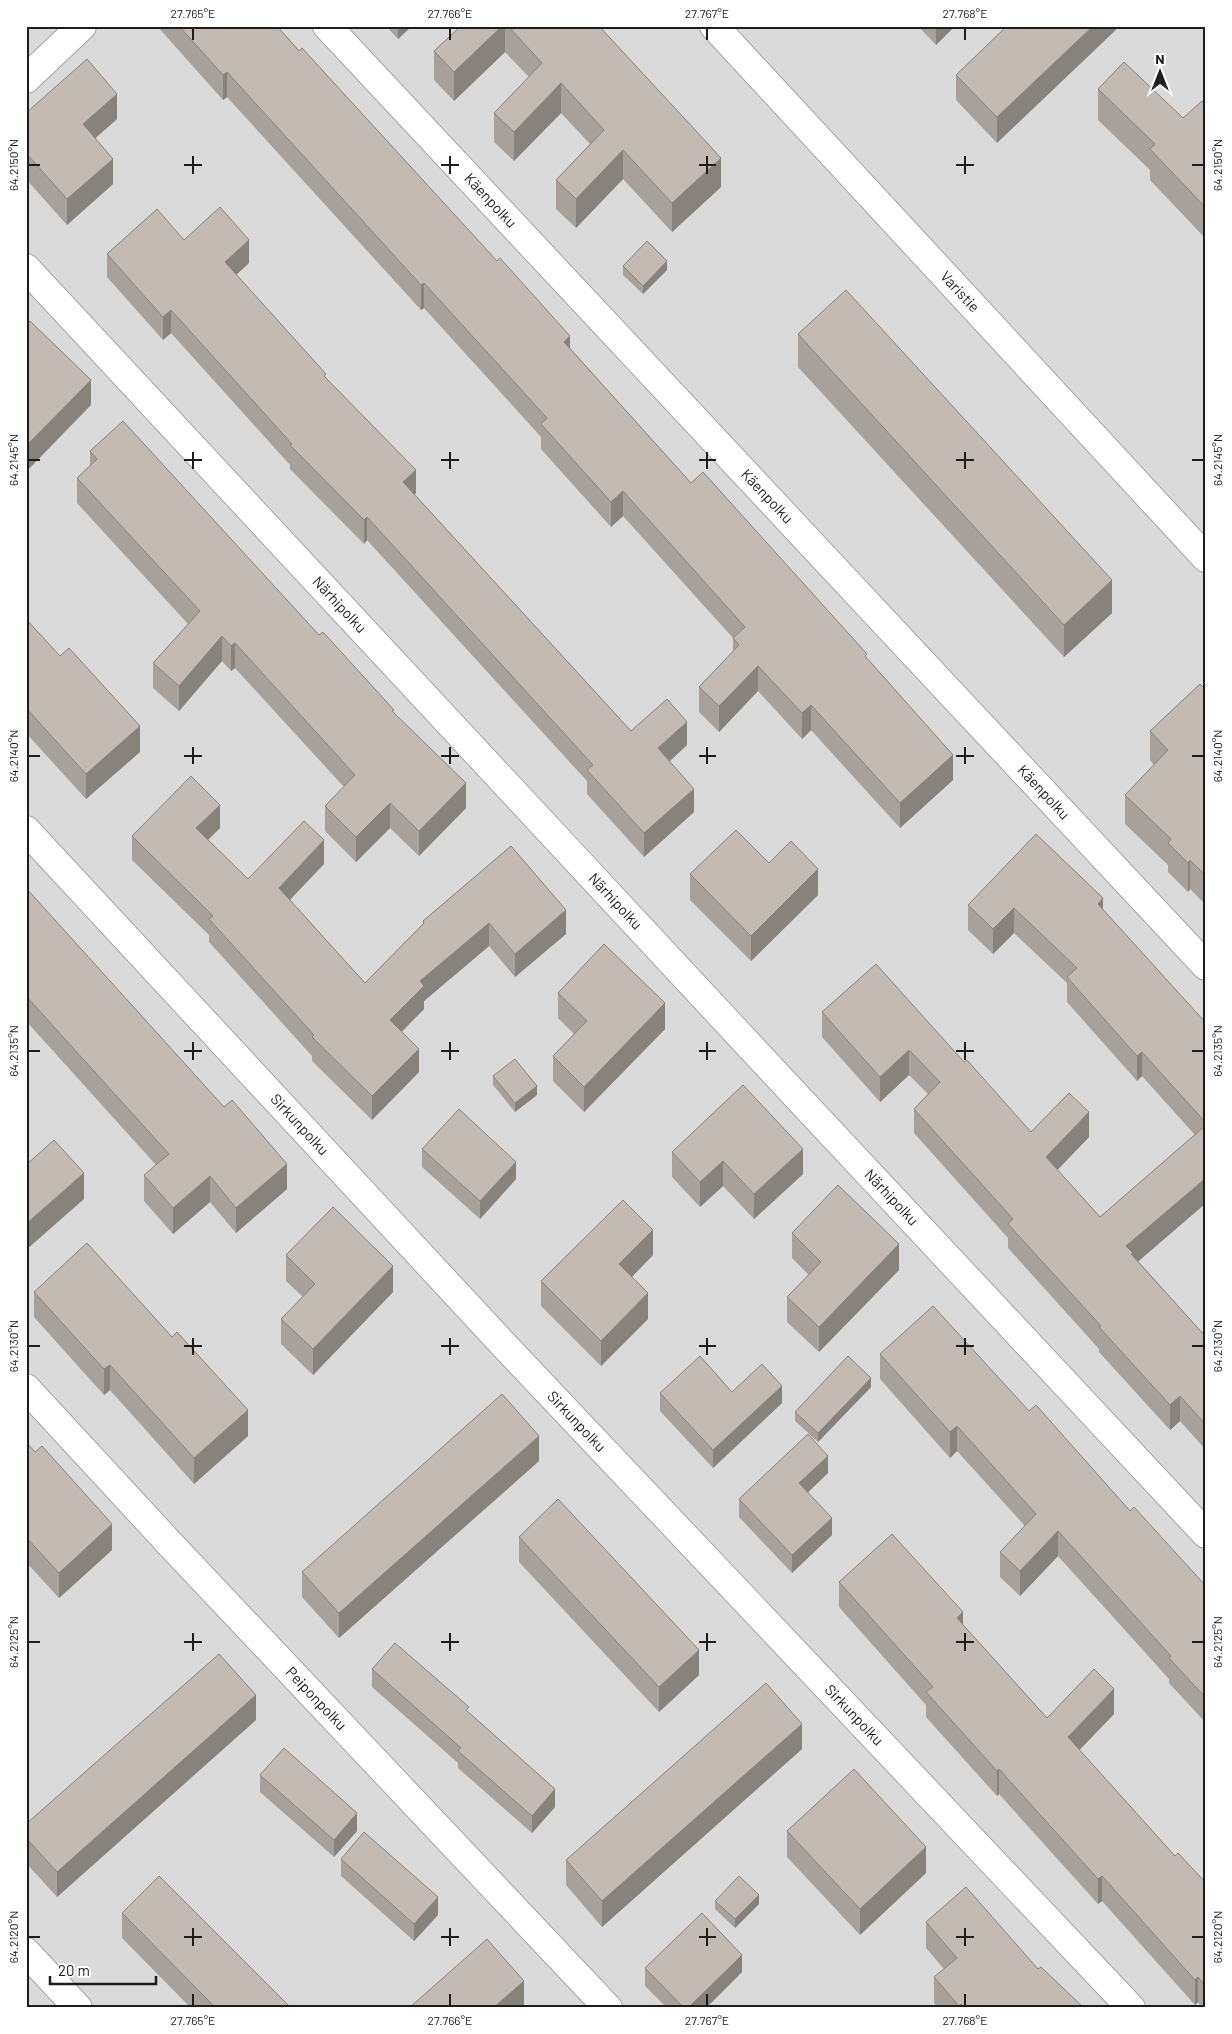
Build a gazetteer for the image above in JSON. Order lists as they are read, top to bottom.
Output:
{
  "streets": {
    "street": [
      "Käenpolku",
      "Varistie",
      "Närhipolku",
      "Sirkunpolku",
      "Peiponpolku"
    ]
  },
  "scale_bar": "20 m",
  "north": "top",
  "coordinates": [
    "27.765°E",
    "27.766°E",
    "27.767°E",
    "27.768°E",
    "64.2150°N",
    "64.2145°N",
    "64.2140°N",
    "64.2135°N",
    "64.2130°N",
    "64.2125°N",
    "64.2120°N"
  ]
}
